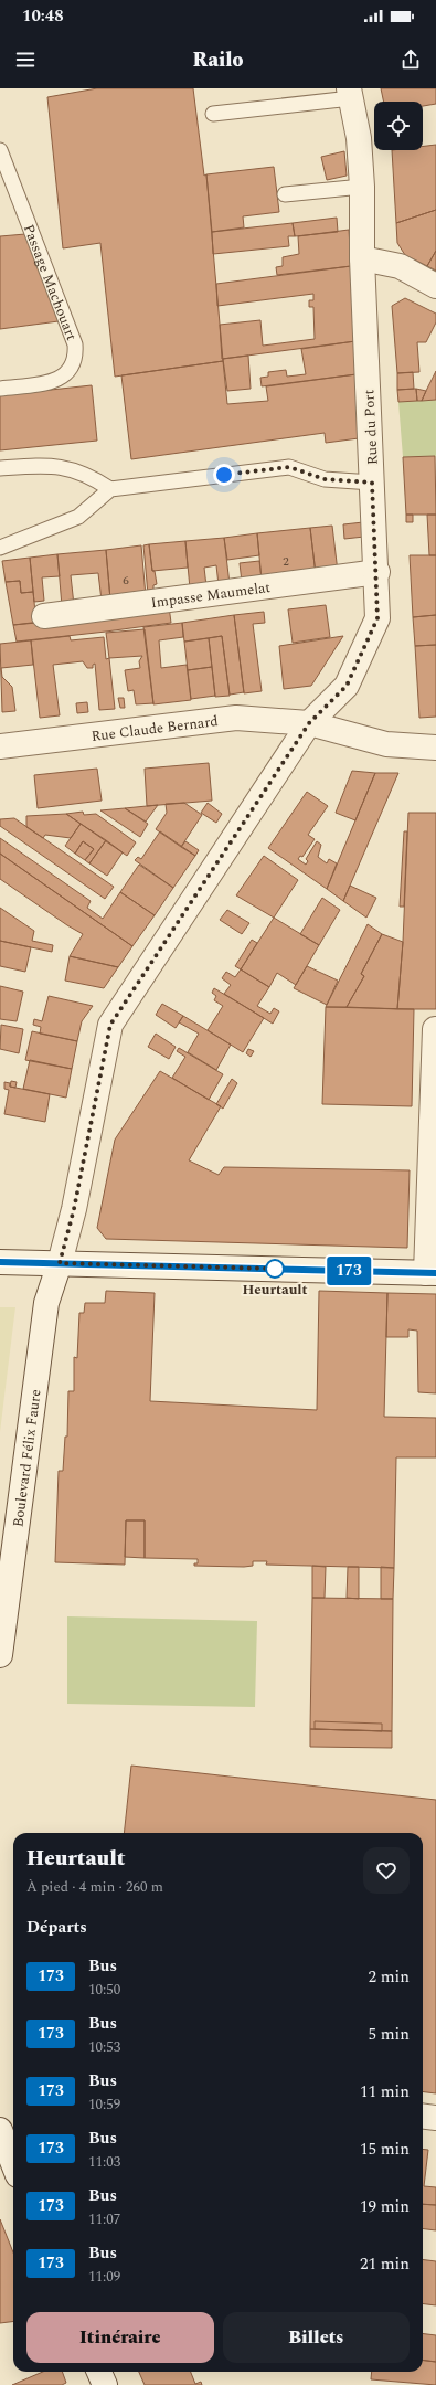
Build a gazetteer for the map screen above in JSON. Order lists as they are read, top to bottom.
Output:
{
  "streets": {
    "street": [
      "Rue du Port",
      "Impasse Maumelat",
      "Rue Claude Bernard",
      "Boulevard Félix Faure"
    ],
    "lane": ["Passage Machouart"]
  },
  "crossings": [
    ["Rue du Port", "Impasse Maumelat"],
    ["Rue du Port", "Rue Claude Bernard"],
    ["Rue du Port", "Boulevard Félix Faure"]
  ],
  "places": ["Heurtault"],
  "lines": ["bus line 173"],
  "house_numbers": ["2", "6"],
  "page": {
    "status": "10:48",
    "header": "Railo",
    "on_map": "173",
    "heading": [
      ["Heurtault", "À pied · 4 min · 260 m"],
      "Départs"
    ],
    "list": [
      {
        "mark": "173",
        "name": "Bus",
        "note": "10:50",
        "value": "2 min"
      },
      {
        "mark": "173",
        "name": "Bus",
        "note": "10:53",
        "value": "5 min"
      },
      {
        "mark": "173",
        "name": "Bus",
        "note": "10:59",
        "value": "11 min"
      },
      {
        "mark": "173",
        "name": "Bus",
        "note": "11:03",
        "value": "15 min"
      },
      {
        "mark": "173",
        "name": "Bus",
        "note": "11:07",
        "value": "19 min"
      },
      {
        "mark": "173",
        "name": "Bus",
        "note": "11:09",
        "value": "21 min"
      }
    ],
    "buttons": ["Itinéraire", "Billets"]
  }
}
